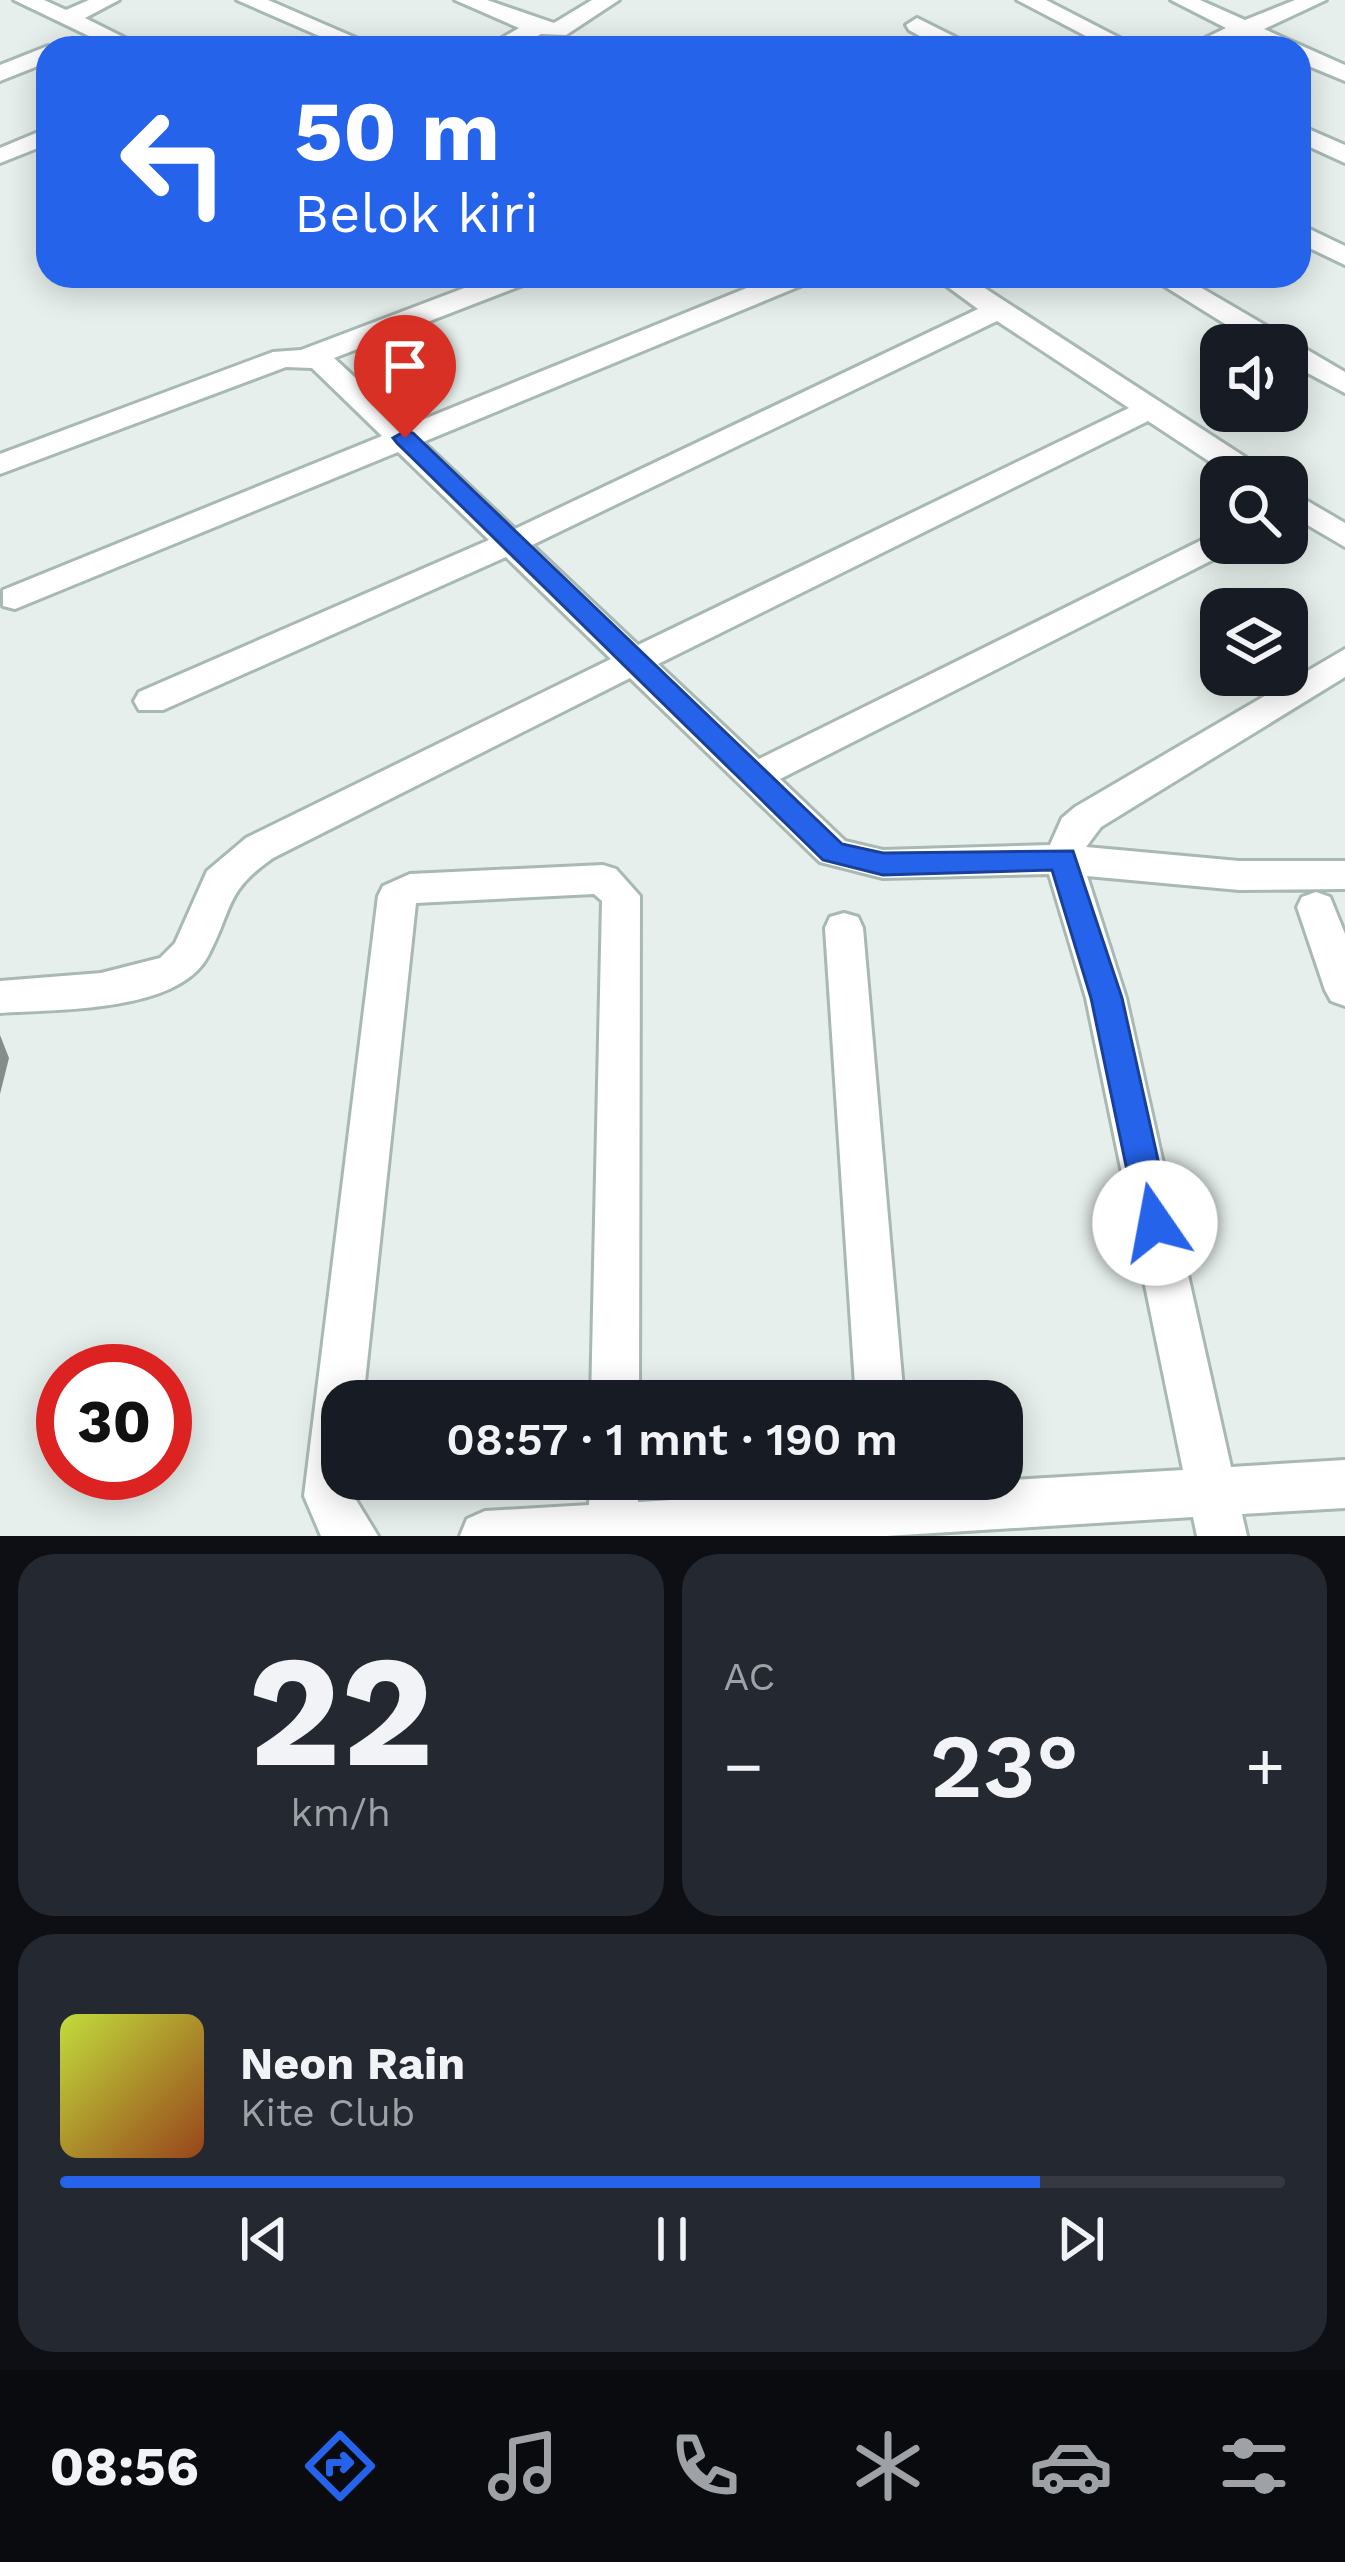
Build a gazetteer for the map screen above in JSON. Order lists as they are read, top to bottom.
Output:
{
  "page": {
    "turn": ["50 m", "Belok kiri"],
    "limit": "30",
    "trip": "08:57 · 1 mnt · 190 m",
    "tile": [
      ["22", "km/h"],
      "AC"
    ],
    "heat": ["−", "23°", "+"],
    "song": ["Neon Rain", "Kite Club"],
    "tabs": "08:56"
  }
}
